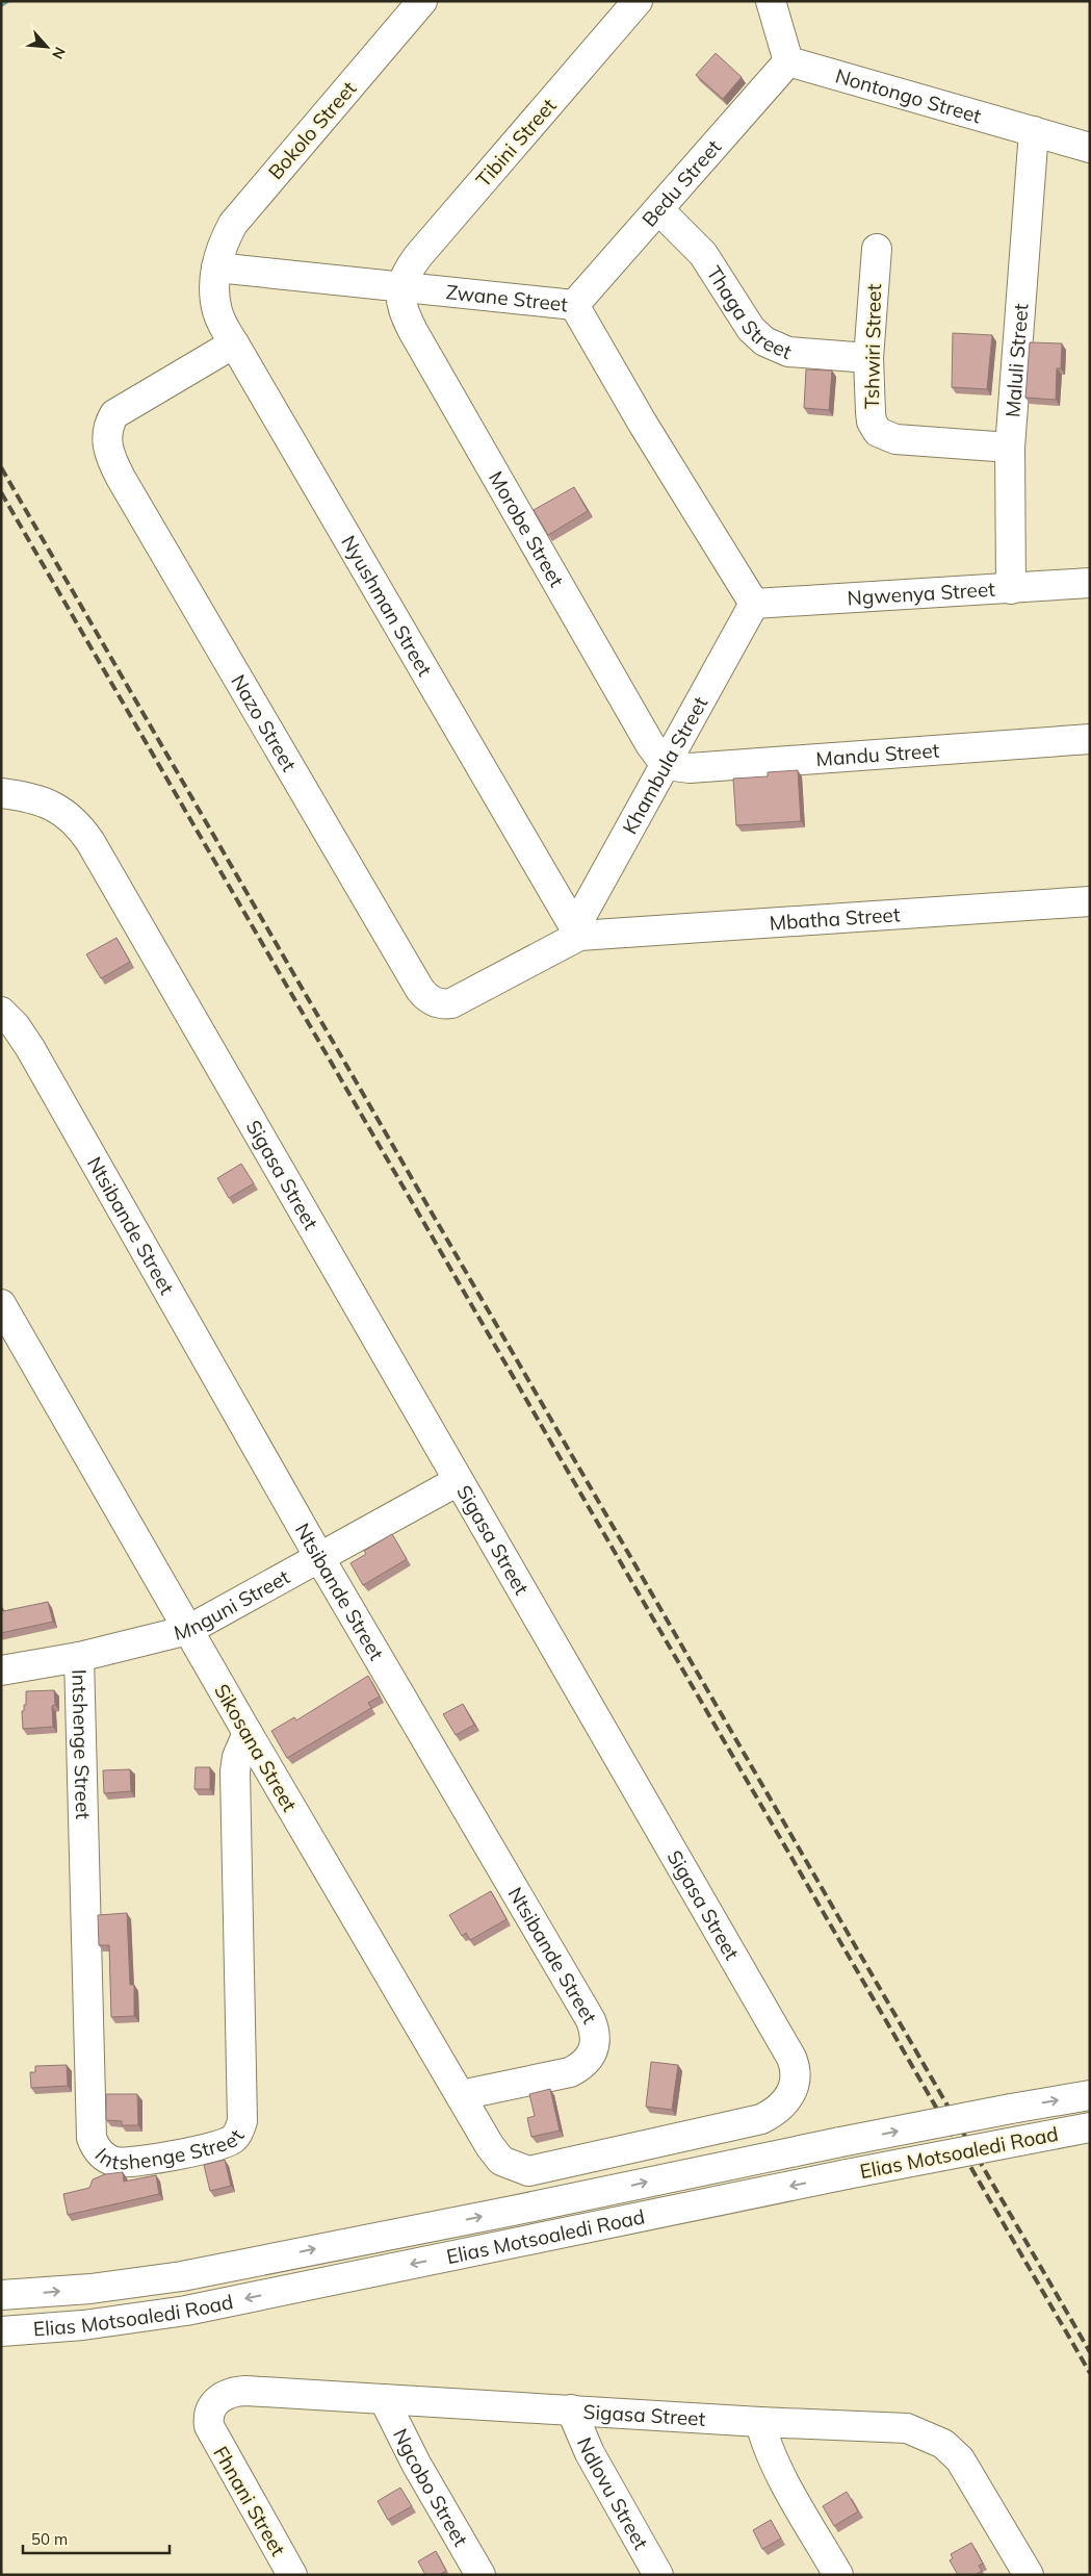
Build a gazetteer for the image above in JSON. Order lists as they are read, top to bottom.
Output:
{
  "streets": {
    "street": [
      "Nontongo Street",
      "Bokolo Street",
      "Tibini Street",
      "Bedu Street",
      "Zwane Street",
      "Thaga Street",
      "Tshwiri Street",
      "Maluli Street",
      "Morobe Street",
      "Ngwenya Street",
      "Nyushman Street",
      "Nazo Street",
      "Mandu Street",
      "Khambula Street",
      "Mbatha Street",
      "Sigasa Street",
      "Ntsibande Street",
      "Mnguni Street",
      "Intshenge Street",
      "Sikosana Street",
      "Elias Motsoaledi Road",
      "Ngcobo Street",
      "Ndlovu Street",
      "Fhnani Street"
    ]
  },
  "crossings": [
    ["Nontongo Street", "Bedu Street"],
    ["Nontongo Street", "Maluli Street"],
    ["Bokolo Street", "Zwane Street"],
    ["Bokolo Street", "Nyushman Street"],
    ["Tibini Street", "Zwane Street"],
    ["Tibini Street", "Morobe Street"],
    ["Bedu Street", "Zwane Street"],
    ["Bedu Street", "Thaga Street"],
    ["Zwane Street", "Morobe Street"],
    ["Zwane Street", "Ngwenya Street"],
    ["Zwane Street", "Nyushman Street"],
    ["Zwane Street", "Khambula Street"],
    ["Thaga Street", "Tshwiri Street"],
    ["Tshwiri Street", "Maluli Street"],
    ["Maluli Street", "Ngwenya Street"],
    ["Morobe Street", "Mandu Street"],
    ["Morobe Street", "Khambula Street"],
    ["Ngwenya Street", "Khambula Street"],
    ["Nyushman Street", "Nazo Street"],
    ["Nyushman Street", "Khambula Street"],
    ["Nyushman Street", "Mbatha Street"],
    ["Nazo Street", "Khambula Street"],
    ["Nazo Street", "Mbatha Street"],
    ["Mandu Street", "Khambula Street"],
    ["Khambula Street", "Mbatha Street"],
    ["Sigasa Street", "Mnguni Street"],
    ["Sigasa Street", "Sikosana Street"],
    ["Sigasa Street", "Ngcobo Street"],
    ["Sigasa Street", "Ndlovu Street"],
    ["Sigasa Street", "Fhnani Street"],
    ["Ntsibande Street", "Mnguni Street"],
    ["Ntsibande Street", "Sikosana Street"],
    ["Mnguni Street", "Intshenge Street"],
    ["Mnguni Street", "Sikosana Street"],
    ["Intshenge Street", "Sikosana Street"]
  ],
  "scale_bar": "50 m",
  "north": "bottom right"
}
